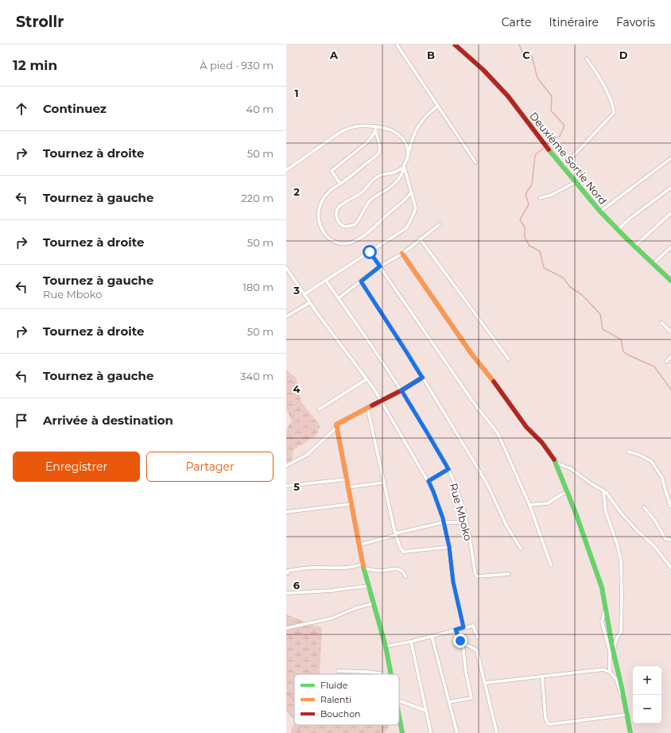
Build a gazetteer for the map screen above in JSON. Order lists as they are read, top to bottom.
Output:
{
  "streets": {
    "street": ["Deuxième Sortie Nord", "Rue Mboko"]
  },
  "legend": ["Fluide", "Ralenti", "Bouchon"],
  "page": {
    "header": "Strollr",
    "nav": ["Carte", "Itinéraire", "Favoris"],
    "heading": ["12 min", "À pied · 930 m"],
    "list": [
      ["Continuez", "40 m"],
      ["Tournez à droite", "50 m"],
      ["Tournez à gauche", "220 m"],
      ["Tournez à droite", "50 m"],
      ["Tournez à gauche", "Rue Mboko", "180 m"],
      ["Tournez à droite", "50 m"],
      ["Tournez à gauche", "340 m"],
      "Arrivée à destination"
    ],
    "buttons": ["Enregistrer", "Partager"],
    "map_buttons": ["+", "−"]
  },
  "grid": {
    "columns": [
      "A",
      "B",
      "C",
      "D"
    ],
    "rows": [
      "1",
      "2",
      "3",
      "4",
      "5",
      "6"
    ]
  }
}
